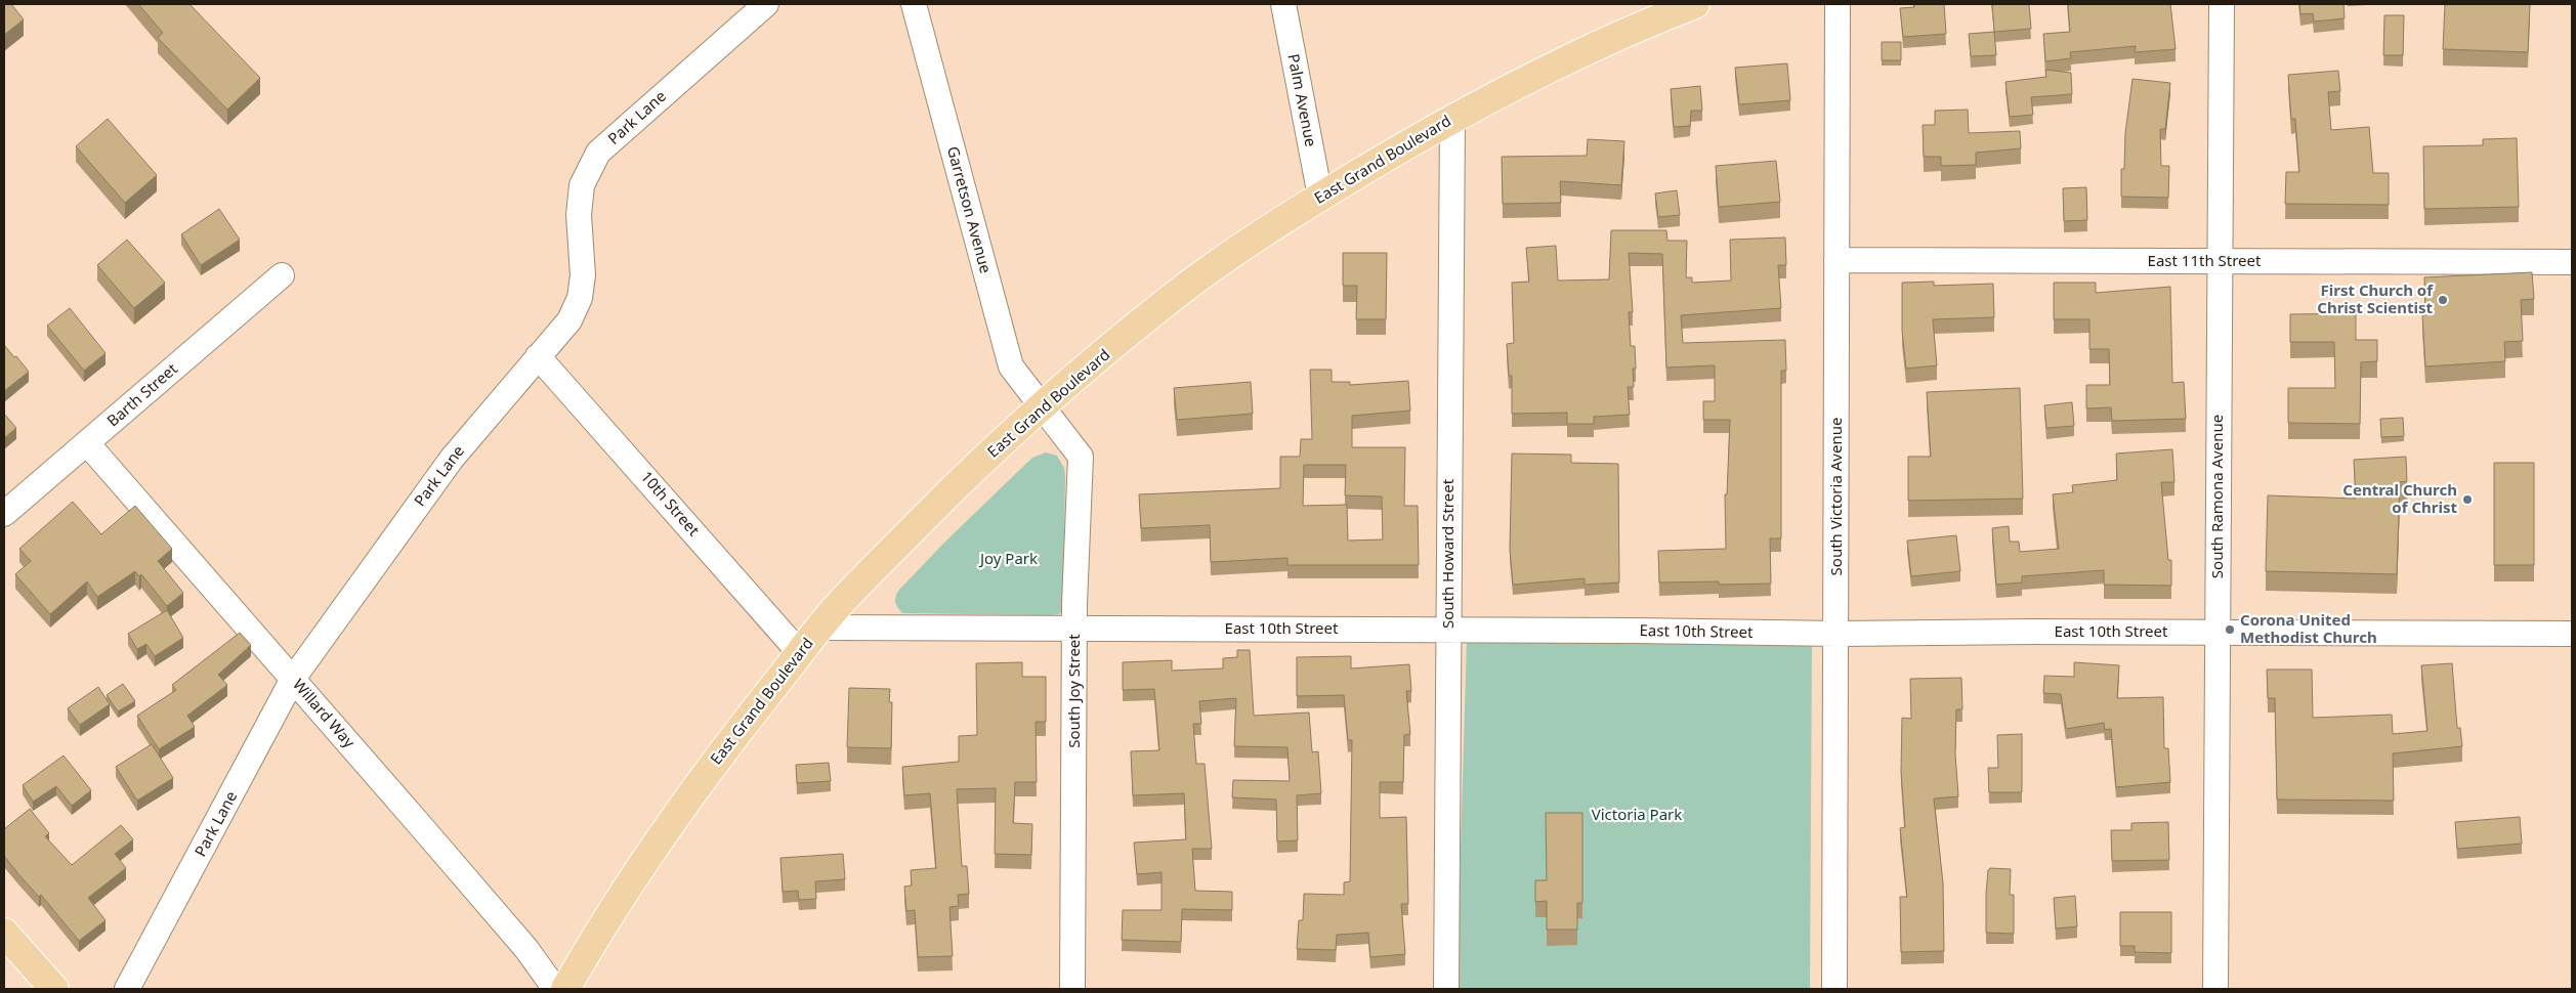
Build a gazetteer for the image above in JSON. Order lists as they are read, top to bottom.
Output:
{
  "streets": {
    "main road": ["East Grand Boulevard"],
    "street": [
      "Palm Avenue",
      "Park Lane",
      "Garretson Avenue",
      "East 11th Street",
      "Barth Street",
      "South Victoria Avenue",
      "South Ramona Avenue",
      "10th Street",
      "South Howard Street",
      "East 10th Street",
      "South Joy Street",
      "Willard Way"
    ]
  },
  "crossings": [
    ["Palm Avenue", "East Grand Boulevard"],
    ["Park Lane", "10th Street"],
    ["Park Lane", "Willard Way"],
    ["East Grand Boulevard", "Garretson Avenue"],
    ["East Grand Boulevard", "10th Street"],
    ["East Grand Boulevard", "South Howard Street"],
    ["East Grand Boulevard", "East 10th Street"],
    ["East Grand Boulevard", "South Joy Street"],
    ["Garretson Avenue", "South Joy Street"],
    ["East 11th Street", "South Victoria Avenue"],
    ["East 11th Street", "South Ramona Avenue"],
    ["Barth Street", "Willard Way"],
    ["South Victoria Avenue", "East 10th Street"],
    ["South Ramona Avenue", "East 10th Street"],
    ["South Howard Street", "East 10th Street"],
    ["East 10th Street", "South Joy Street"]
  ],
  "parks": ["Joy Park", "Victoria Park"],
  "places": ["First Church of Christ Scientist", "Central Church of Christ", "Corona United Methodist Church"]
}
